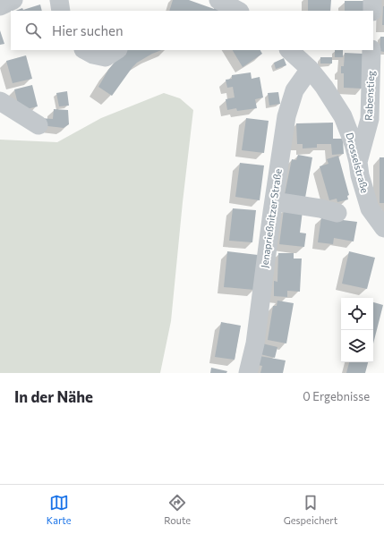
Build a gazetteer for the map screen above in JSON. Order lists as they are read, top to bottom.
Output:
{
  "streets": {
    "street": ["Rabenstieg", "Drosselstraße", "Jenaprießnitzer Straße"]
  },
  "crossings": [
    ["Rabenstieg", "Drosselstraße"],
    ["Drosselstraße", "Jenaprießnitzer Straße"]
  ],
  "page": {
    "search": "Hier suchen",
    "heading": ["In der Nähe", "0 Ergebnisse"],
    "nav": ["Karte", "Route", "Gespeichert"]
  }
}
